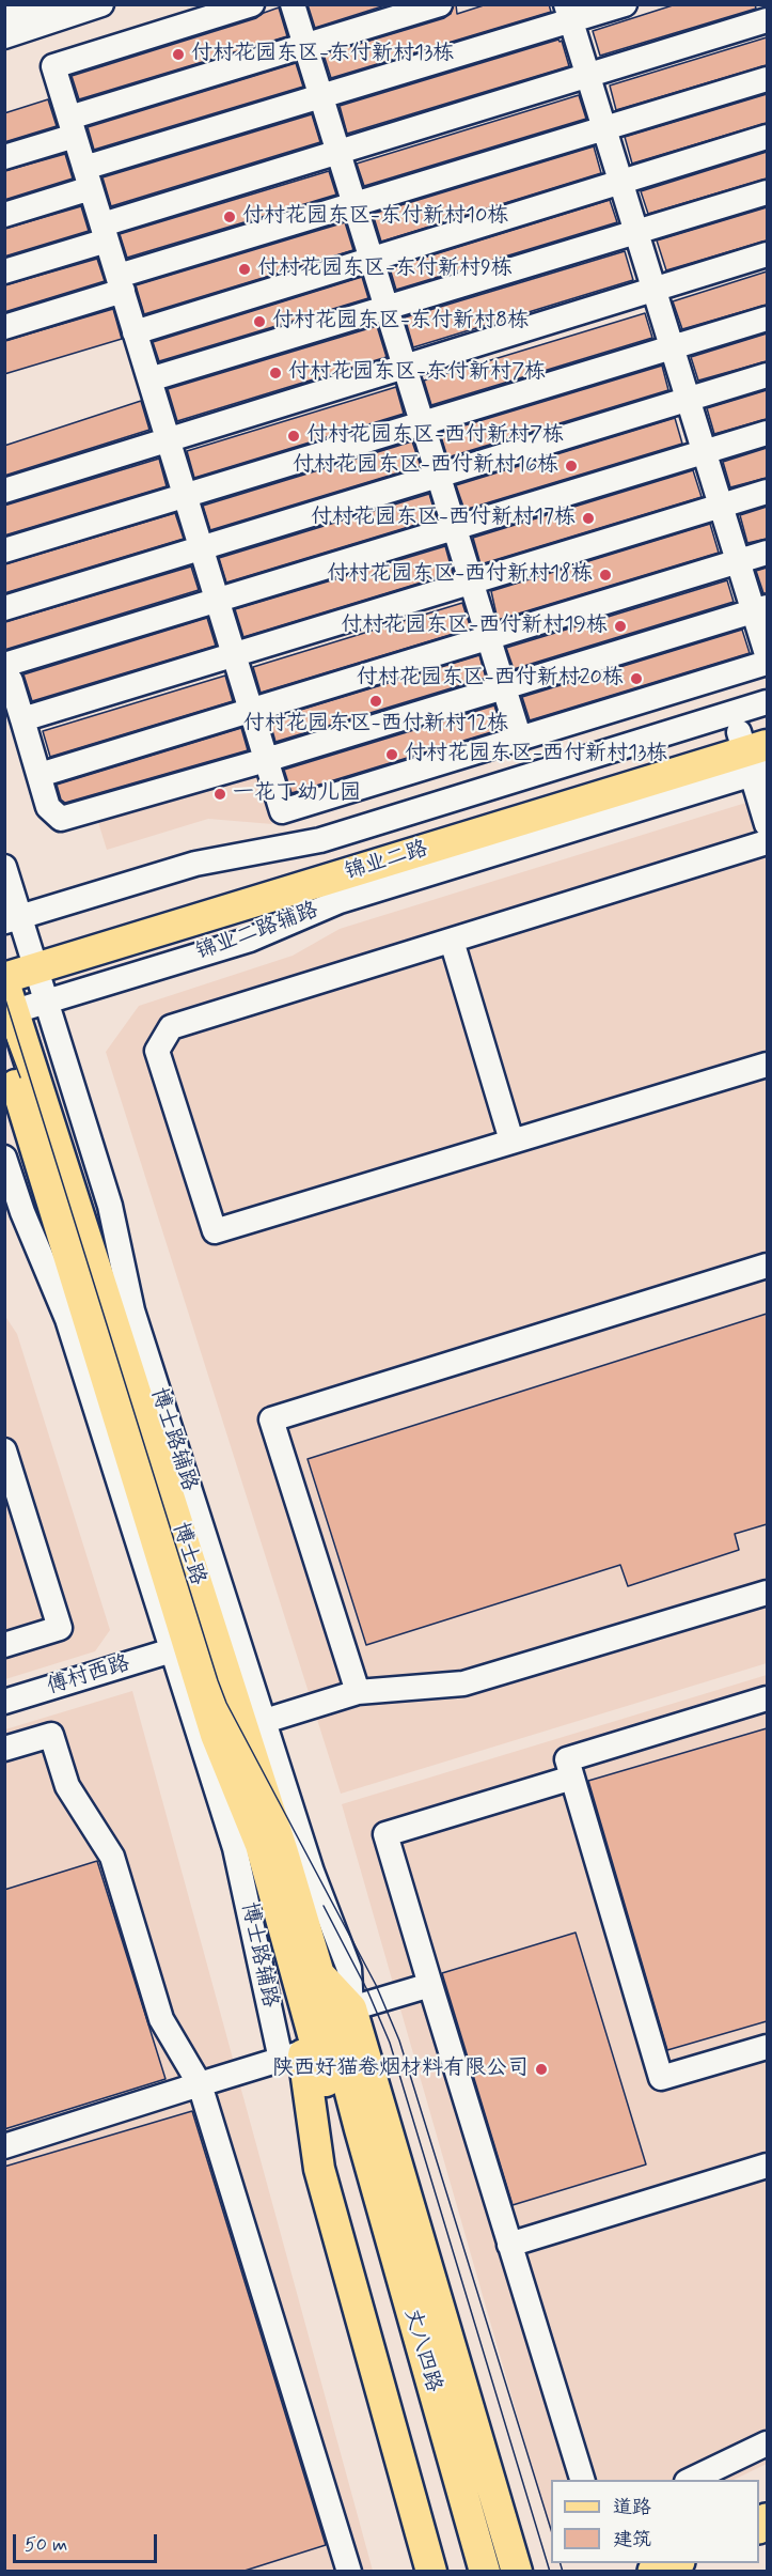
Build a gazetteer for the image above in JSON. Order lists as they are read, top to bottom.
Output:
{
  "streets": {
    "main road": ["锦业二路", "博士路", "丈八四路"],
    "street": ["锦业二路辅路", "博士路辅路", "傅村西路"]
  },
  "crossings": [
    ["锦业二路", "锦业二路辅路"],
    ["锦业二路", "博士路辅路"],
    ["锦业二路", "博士路"],
    ["锦业二路辅路", "博士路辅路"],
    ["锦业二路辅路", "博士路"],
    ["博士路辅路", "博士路"],
    ["博士路辅路", "傅村西路"],
    ["博士路", "丈八四路"]
  ],
  "places": [
    "付村花园东区-东付新村13栋",
    "付村花园东区-东付新村10栋",
    "付村花园东区-东付新村9栋",
    "付村花园东区-东付新村8栋",
    "付村花园东区-东付新村7栋",
    "付村花园东区-西付新村7栋",
    "付村花园东区-西付新村16栋",
    "付村花园东区-西付新村17栋",
    "付村花园东区-西付新村18栋",
    "付村花园东区-西付新村19栋",
    "付村花园东区-西付新村20栋",
    "付村花园东区-西付新村12栋",
    "付村花园东区-西付新村13栋",
    "一花丁幼儿园",
    "陕西好猫卷烟材料有限公司"
  ],
  "legend": ["道路", "建筑"],
  "scale_bar": "50 m"
}
